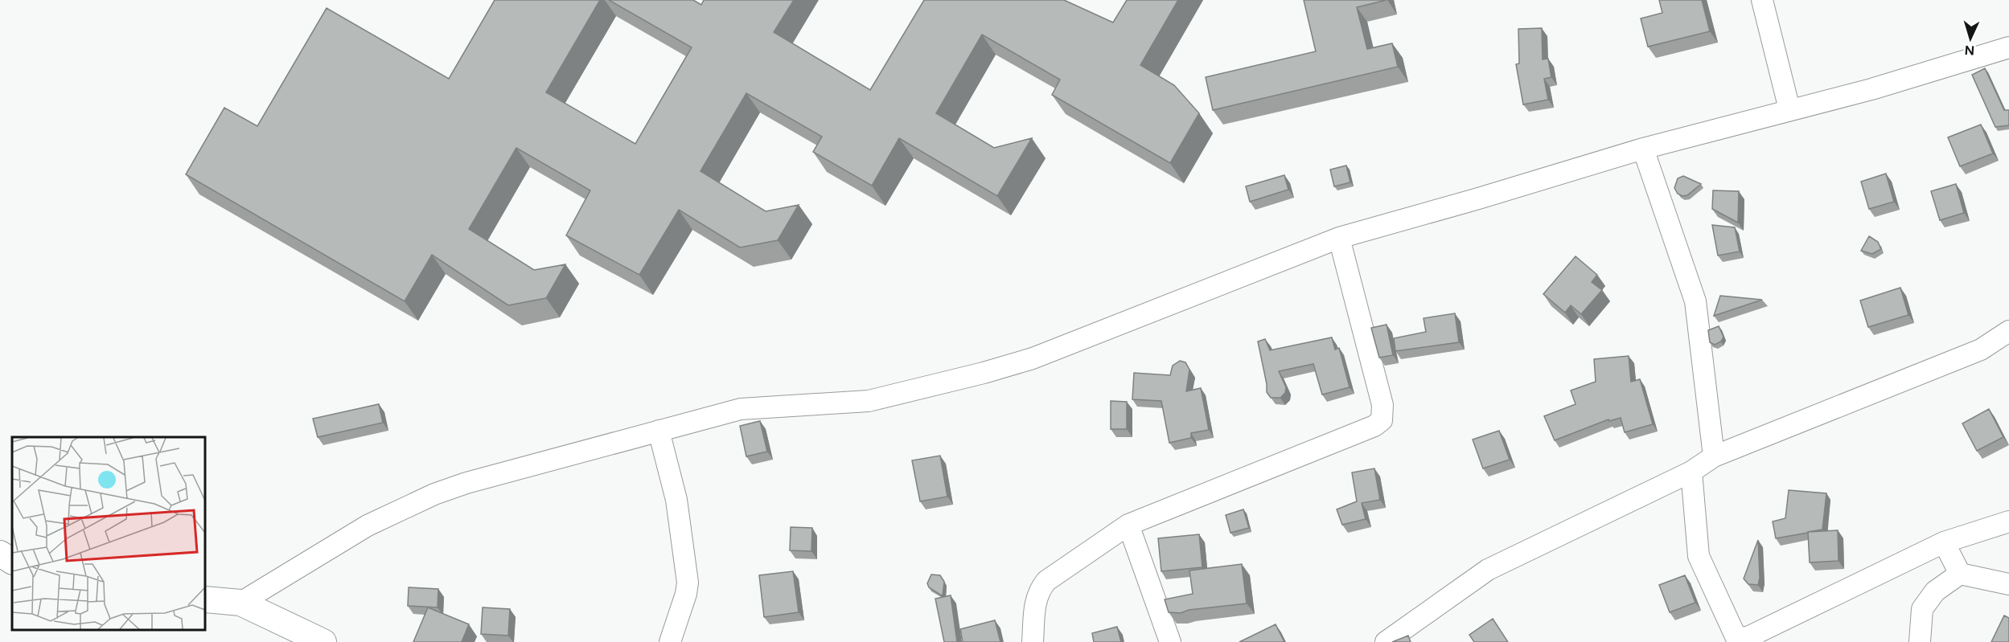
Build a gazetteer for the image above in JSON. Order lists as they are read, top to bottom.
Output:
{
  "north": "bottom"
}
